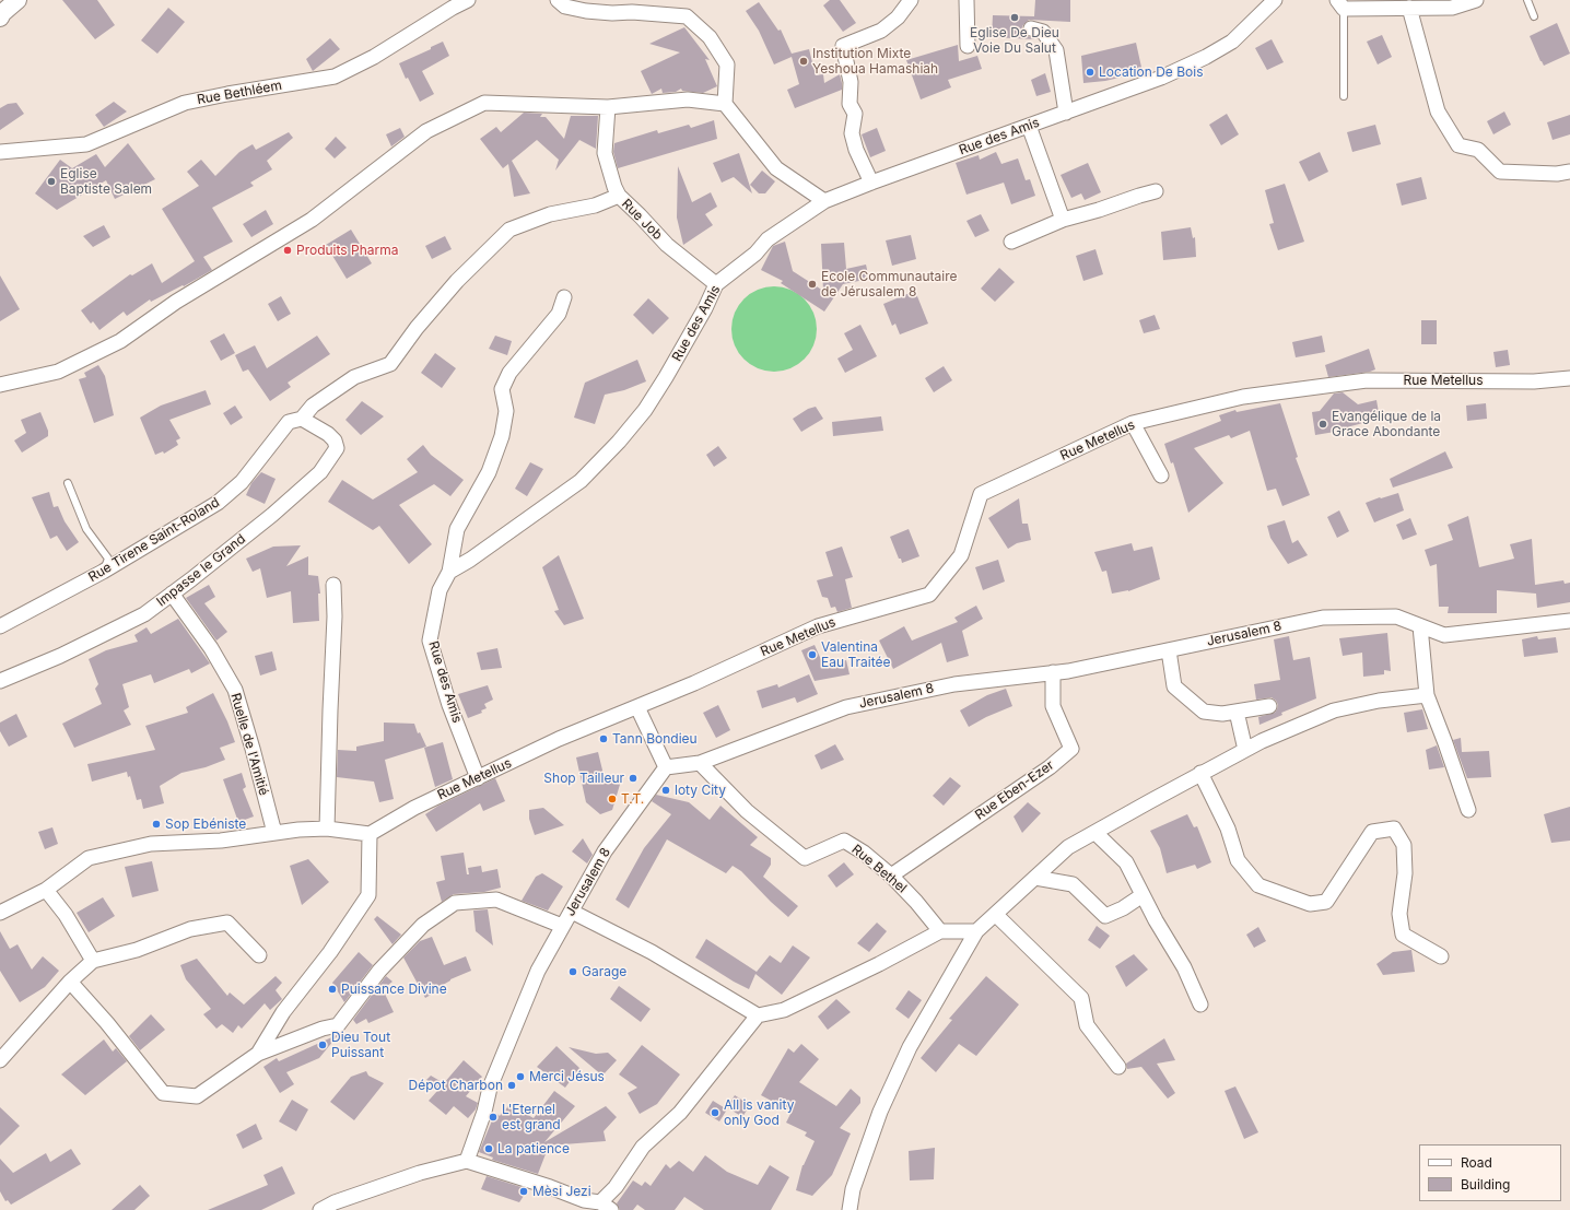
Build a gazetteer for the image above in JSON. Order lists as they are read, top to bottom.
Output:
{
  "streets": {
    "street": [
      "Rue Bethléem",
      "Rue des Amis",
      "Rue Job",
      "Rue Metellus",
      "Rue Tirene Saint-Roland",
      "Impasse le Grand",
      "Jerusalem 8",
      "Ruelle de l'Amitié",
      "Rue Eben-Ezer",
      "Rue Bethel"
    ]
  },
  "crossings": [
    ["Rue des Amis", "Rue Job"],
    ["Rue des Amis", "Rue Metellus"],
    ["Rue Job", "Rue Tirene Saint-Roland"],
    ["Rue Tirene Saint-Roland", "Impasse le Grand"],
    ["Impasse le Grand", "Ruelle de l'Amitié"],
    ["Jerusalem 8", "Rue Eben-Ezer"],
    ["Jerusalem 8", "Rue Bethel"],
    ["Rue Eben-Ezer", "Rue Bethel"]
  ],
  "places": [
    "Eglise De Dieu Voie Du Salut",
    "Institution Mixte Yeshoua Hamashiah",
    "Location De Bois",
    "Eglise Baptiste Salem",
    "Produits Pharma",
    "Ecole Communautaire de Jérusalem 8",
    "Evangélique de la Grace Abondante",
    "Valentina Eau Traitée",
    "Tann Bondieu",
    "Shop Tailleur",
    "loty City",
    "T.T.",
    "Sop Ebéniste",
    "Garage",
    "Puissance Divine",
    "Dieu Tout Puissant",
    "Merci Jésus",
    "Dépot Charbon",
    "All is vanity only God",
    "L'Eternel est grand",
    "La patience",
    "Mèsi Jezi"
  ],
  "legend": ["Road", "Building"]
}
